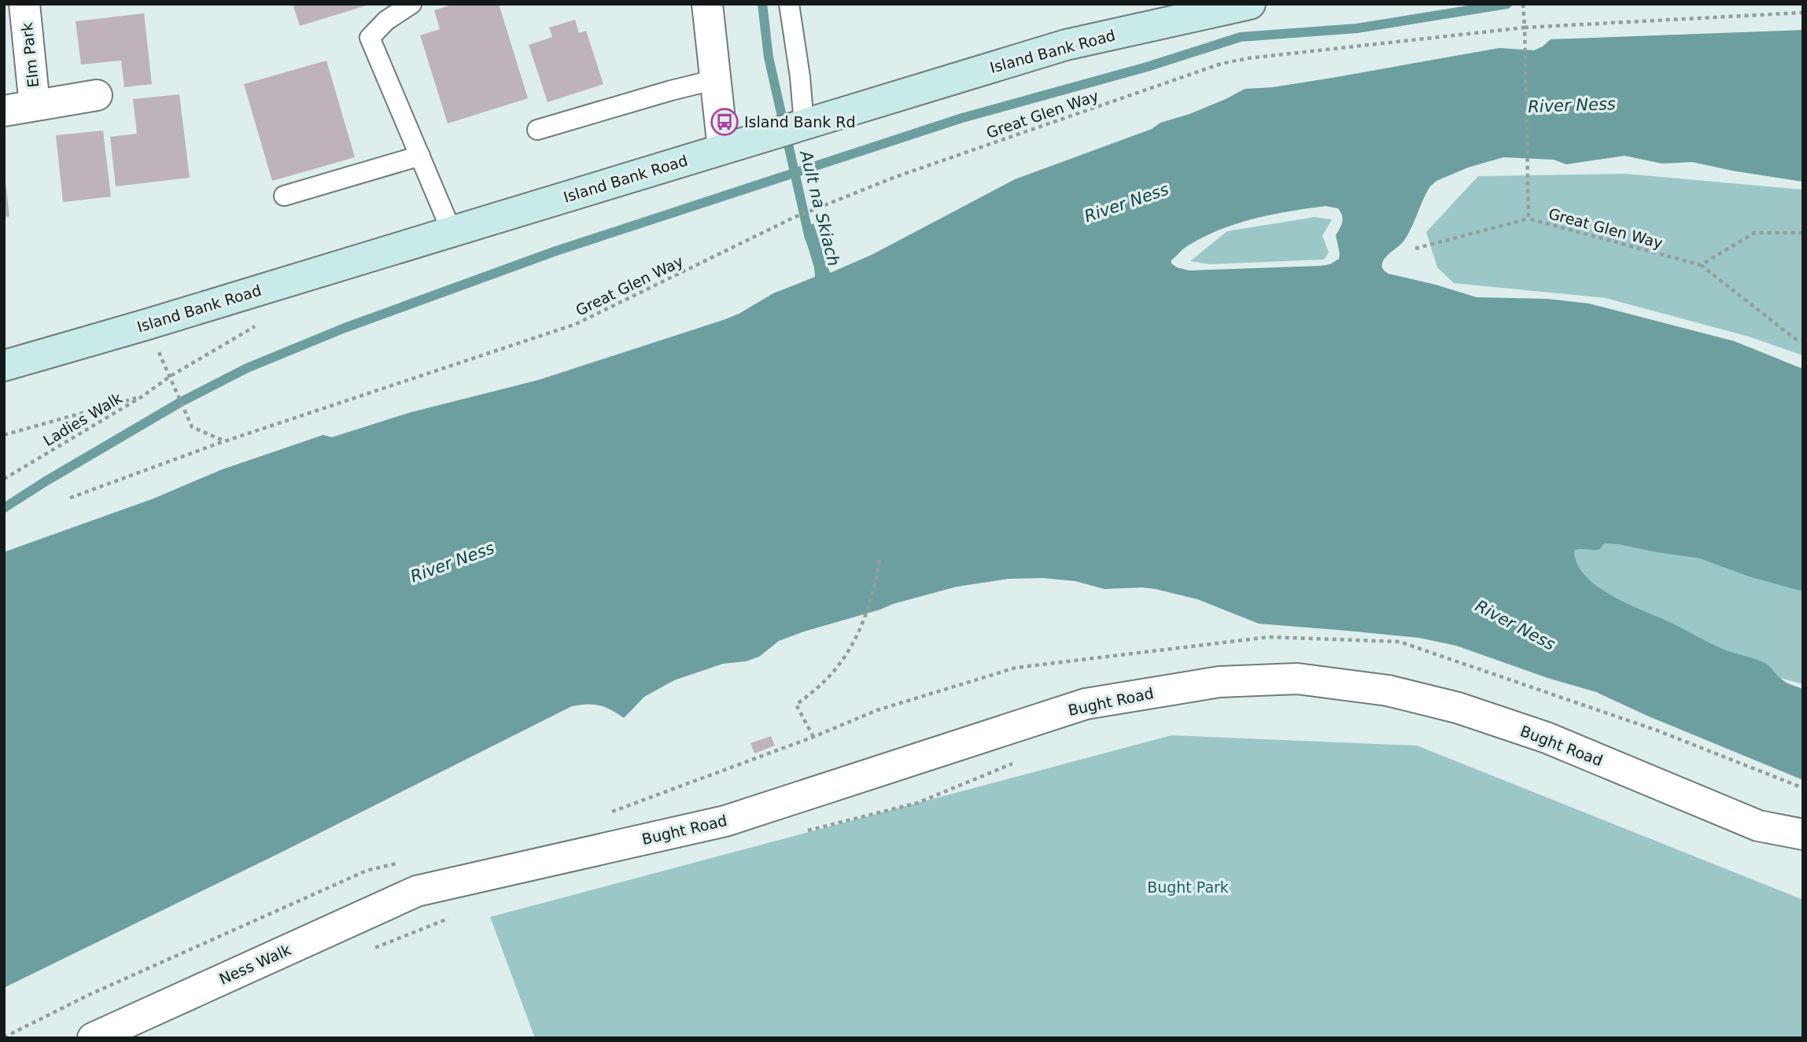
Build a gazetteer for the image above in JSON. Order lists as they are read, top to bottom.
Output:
{
  "streets": {
    "main road": ["Island Bank Road"],
    "street": ["Elm Park", "Bught Road", "Ness Walk"],
    "path": ["Great Glen Way", "Ladies Walk"]
  },
  "crossings": [
    ["Great Glen Way", "Ladies Walk"],
    ["Bught Road", "Ness Walk"]
  ],
  "water": ["River Ness", "Ault na Skiach"],
  "parks": ["Bught Park"],
  "places": {
    "bus stop": ["Island Bank Rd"]
  }
}
